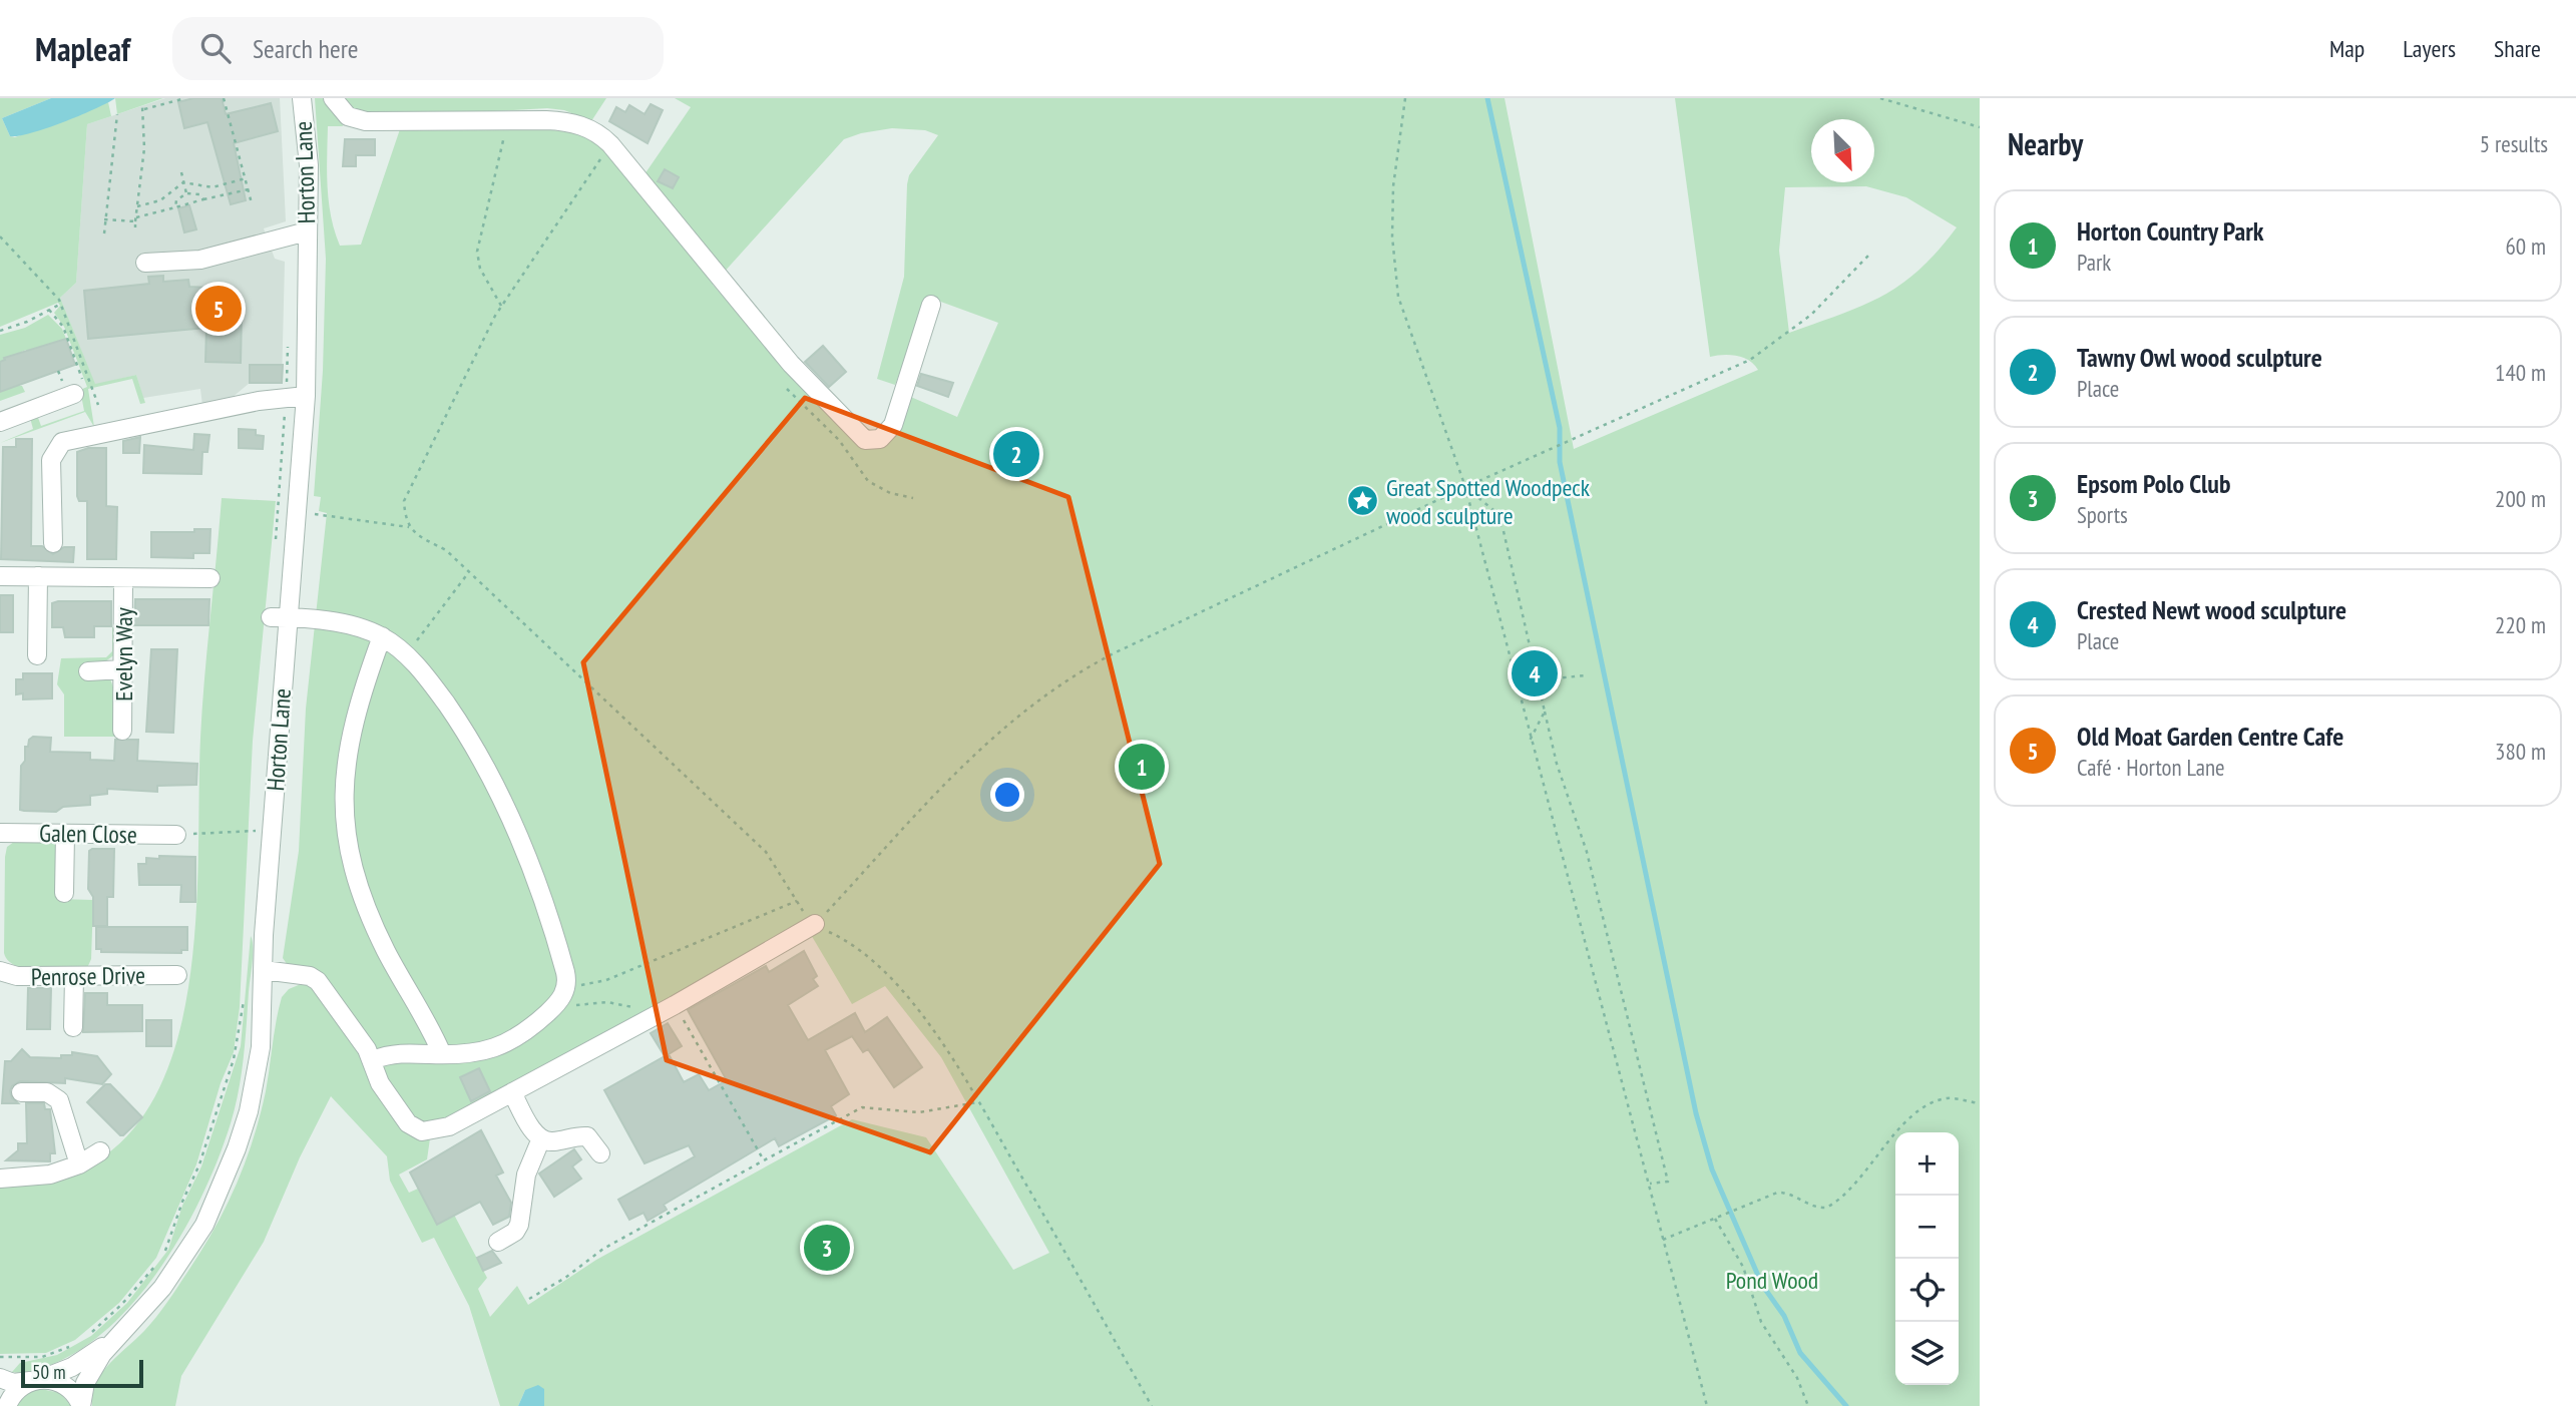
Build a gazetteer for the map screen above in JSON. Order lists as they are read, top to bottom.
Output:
{
  "streets": {
    "street": [
      "Horton Lane",
      "Evelyn Way",
      "Galen Close",
      "Penrose Drive"
    ]
  },
  "parks": ["Pond Wood"],
  "places": {
    "place": ["Great Spotted Woodpeck wood sculpture"]
  },
  "scale_bar": "50 m",
  "north": "bottom right",
  "page": {
    "header": "Mapleaf",
    "search": "Search here",
    "nav": ["Map", "Layers", "Share"],
    "heading": ["Nearby", "5 results"],
    "list": [
      {
        "mark": "1",
        "name": "Horton Country Park",
        "note": "Park",
        "value": "60 m"
      },
      {
        "mark": "2",
        "name": "Tawny Owl wood sculpture",
        "note": "Place",
        "value": "140 m"
      },
      {
        "mark": "3",
        "name": "Epsom Polo Club",
        "note": "Sports",
        "value": "200 m"
      },
      {
        "mark": "4",
        "name": "Crested Newt wood sculpture",
        "note": "Place",
        "value": "220 m"
      },
      {
        "mark": "5",
        "name": "Old Moat Garden Centre Cafe",
        "note": "Café · Horton Lane",
        "value": "380 m"
      }
    ],
    "pins": [
      "5",
      "2",
      "4",
      "1",
      "3"
    ],
    "map_buttons": ["+", "−"],
    "scale": "50 m"
  }
}
